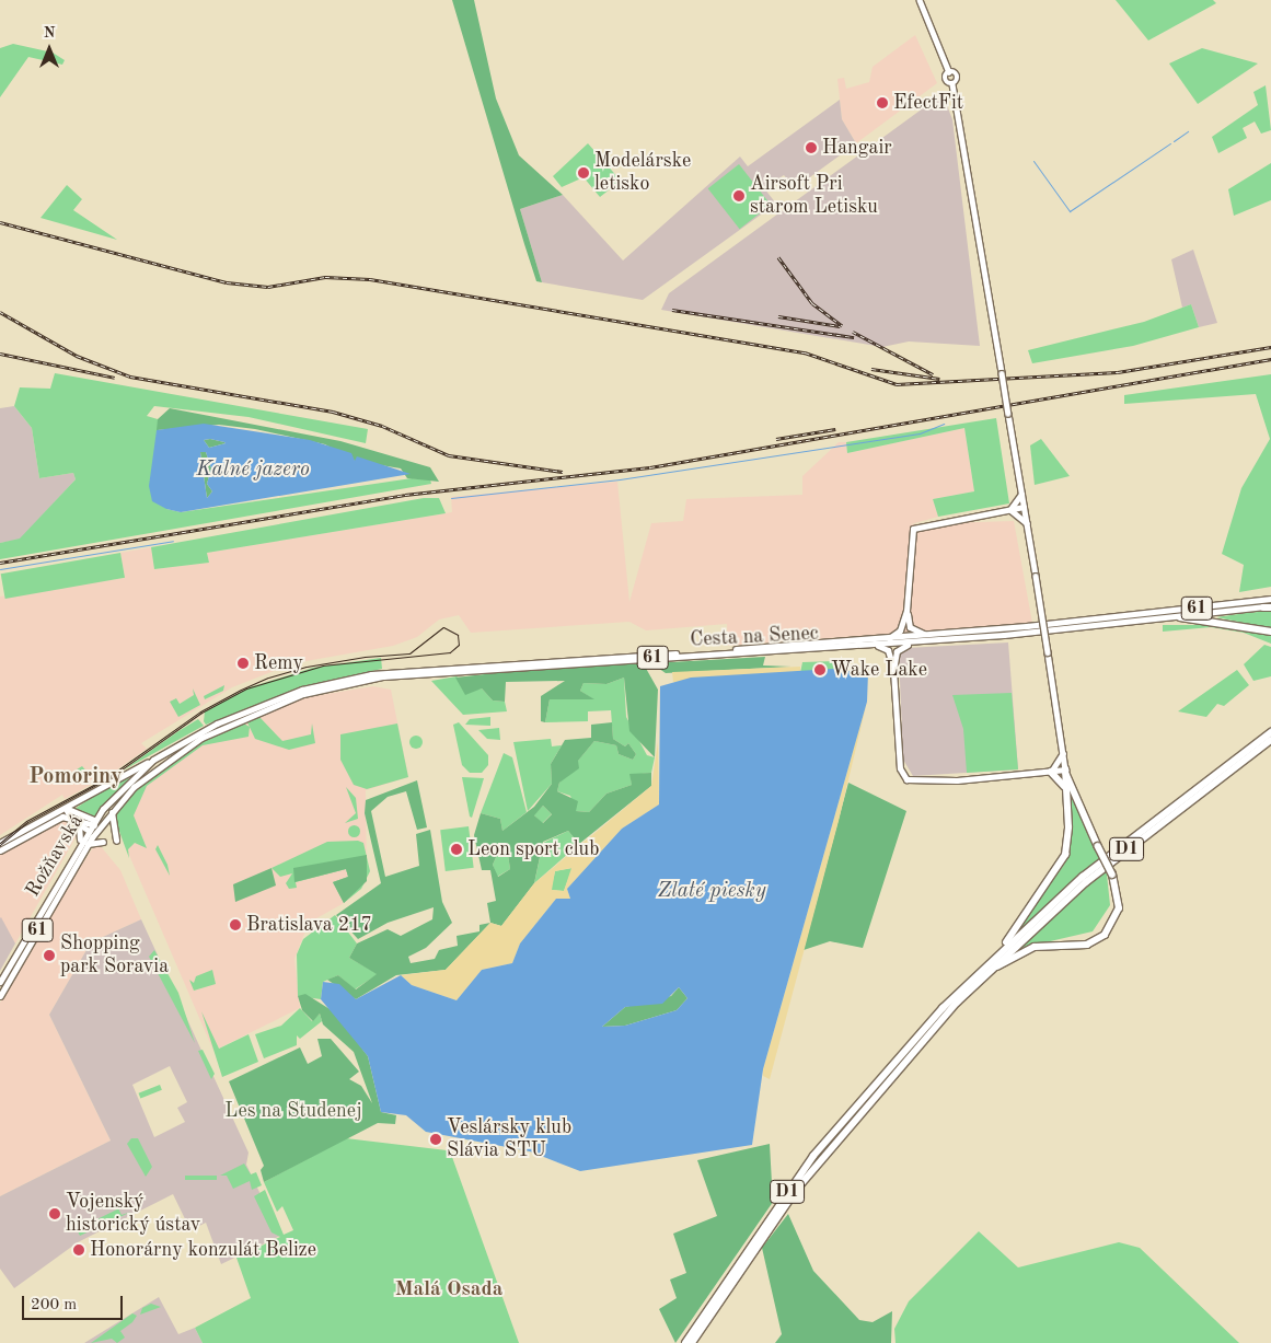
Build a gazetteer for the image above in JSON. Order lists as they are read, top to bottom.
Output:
{
  "streets": {
    "highway": ["D1"],
    "main road": ["61", "Cesta na Senec", "Rožňavská"]
  },
  "crossings": [
    ["Cesta na Senec", "Rožňavská"]
  ],
  "districts": ["Pomoriny", "Malá Osada"],
  "water": ["Kalné jazero", "Zlaté piesky"],
  "parks": ["Les na Studenej"],
  "places": [
    "EfectFit",
    "Hangair",
    "Modelárske letisko",
    "Airsoft Pri starom Letisku",
    "Remy",
    "Wake Lake",
    "Leon sport club",
    "Bratislava 217",
    "Shopping park Soravia",
    "Veslársky klub Slávia STU",
    "Vojenský historický ústav",
    "Honorárny konzulát Belize"
  ],
  "scale_bar": "200 m",
  "north": "top"
}
